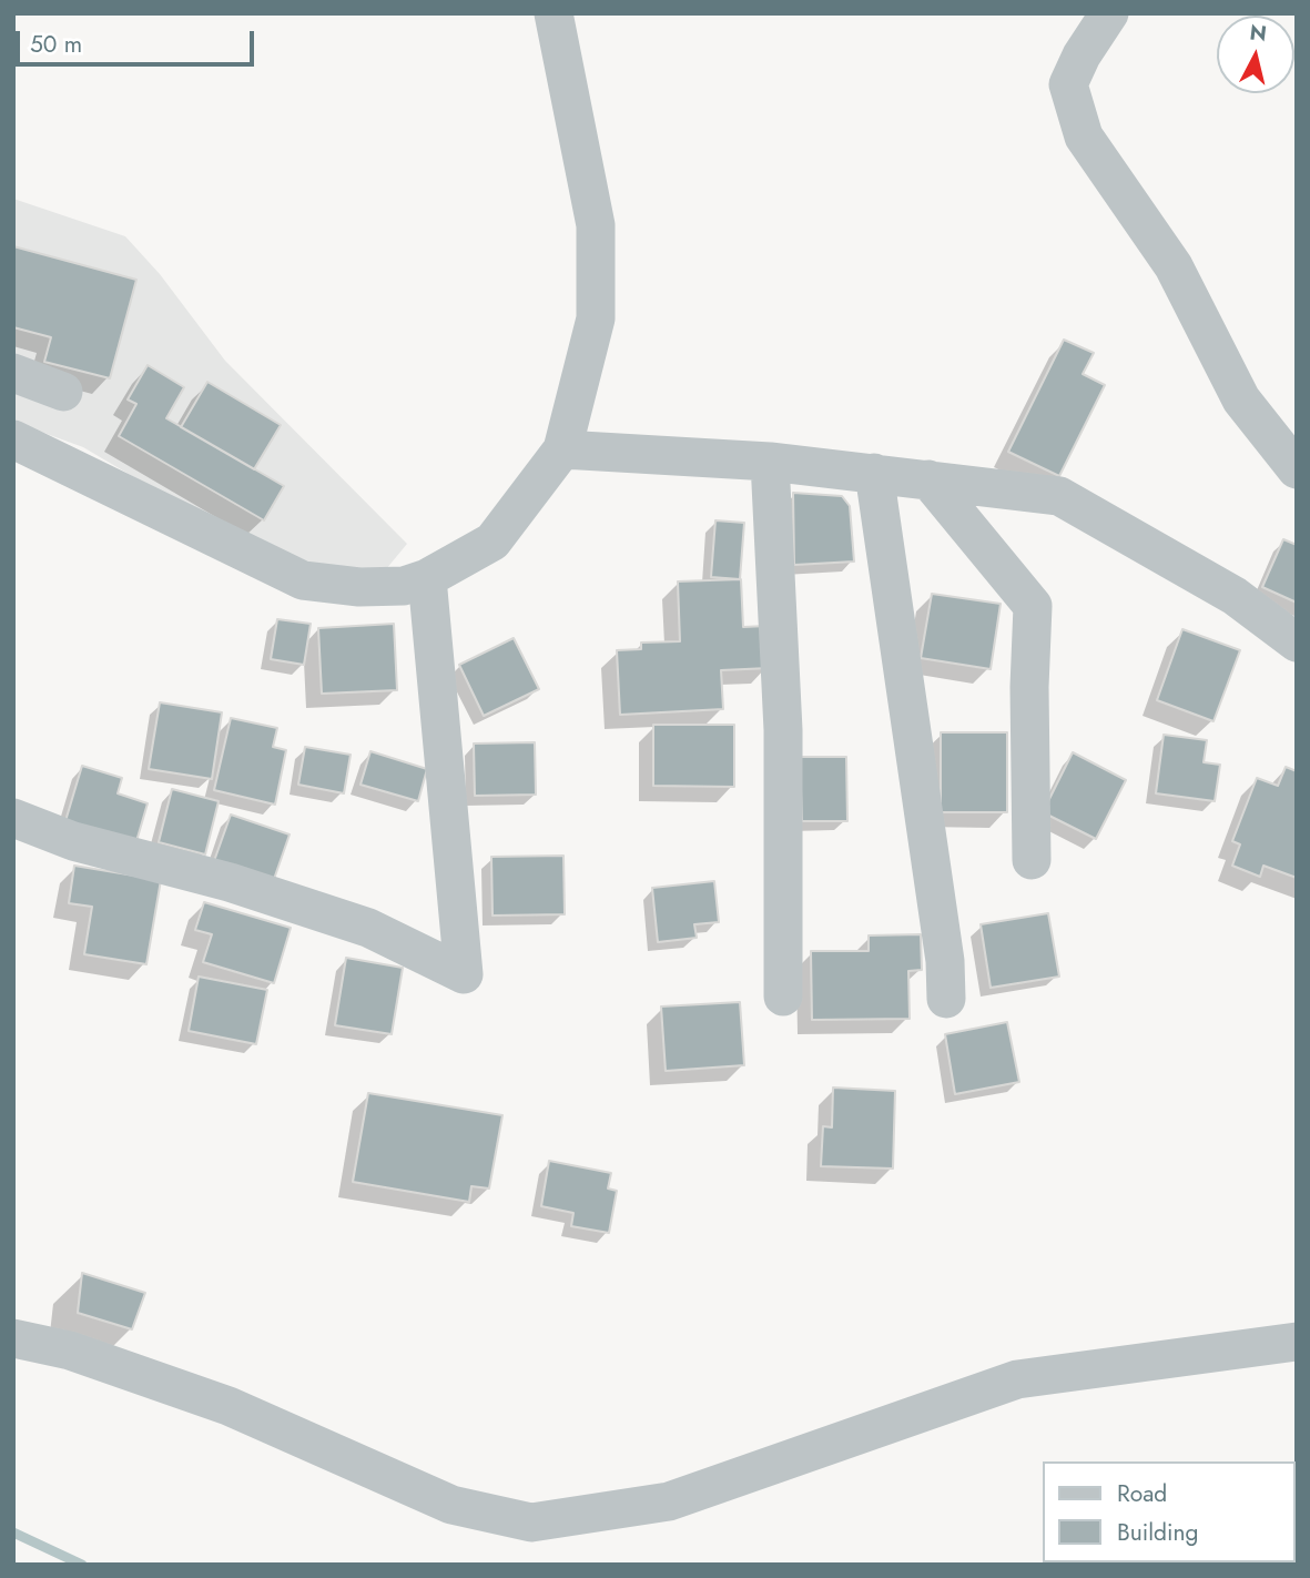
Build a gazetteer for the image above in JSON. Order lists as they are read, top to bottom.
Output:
{
  "legend": ["Road", "Building"],
  "scale_bar": "50 m",
  "north": "top"
}
